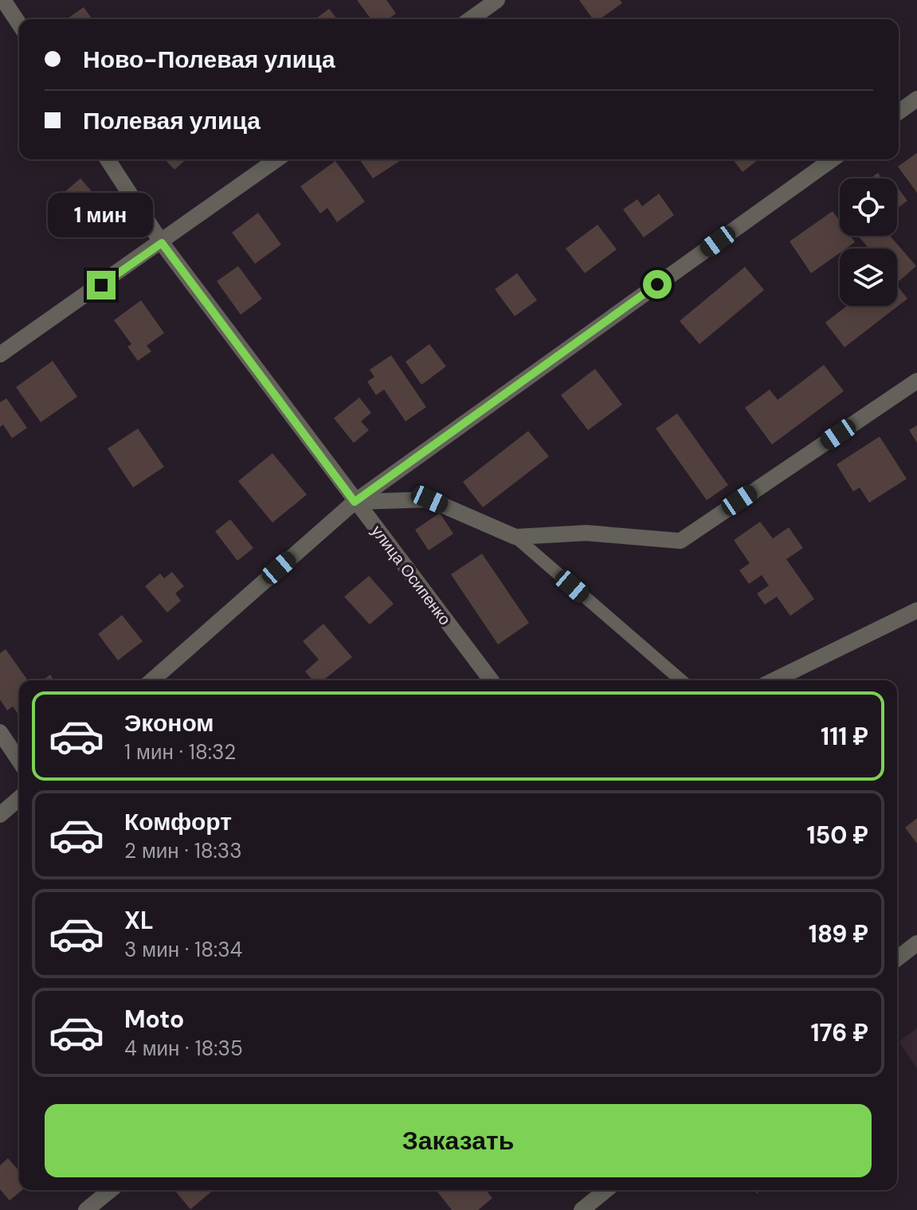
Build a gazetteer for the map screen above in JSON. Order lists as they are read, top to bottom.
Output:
{
  "streets": {
    "street": ["улица Осипенко"]
  },
  "page": {
    "banner": ["Ново-Полевая улица", "Полевая улица"],
    "bubble": "1 мин",
    "list": [
      {
        "name": "Эконом",
        "note": "1 мин · 18:32",
        "value": "111 ₽"
      },
      {
        "name": "Комфорт",
        "note": "2 мин · 18:33",
        "value": "150 ₽"
      },
      {
        "name": "XL",
        "note": "3 мин · 18:34",
        "value": "189 ₽"
      },
      {
        "name": "Moto",
        "note": "4 мин · 18:35",
        "value": "176 ₽"
      }
    ],
    "buttons": "Заказать"
  }
}
